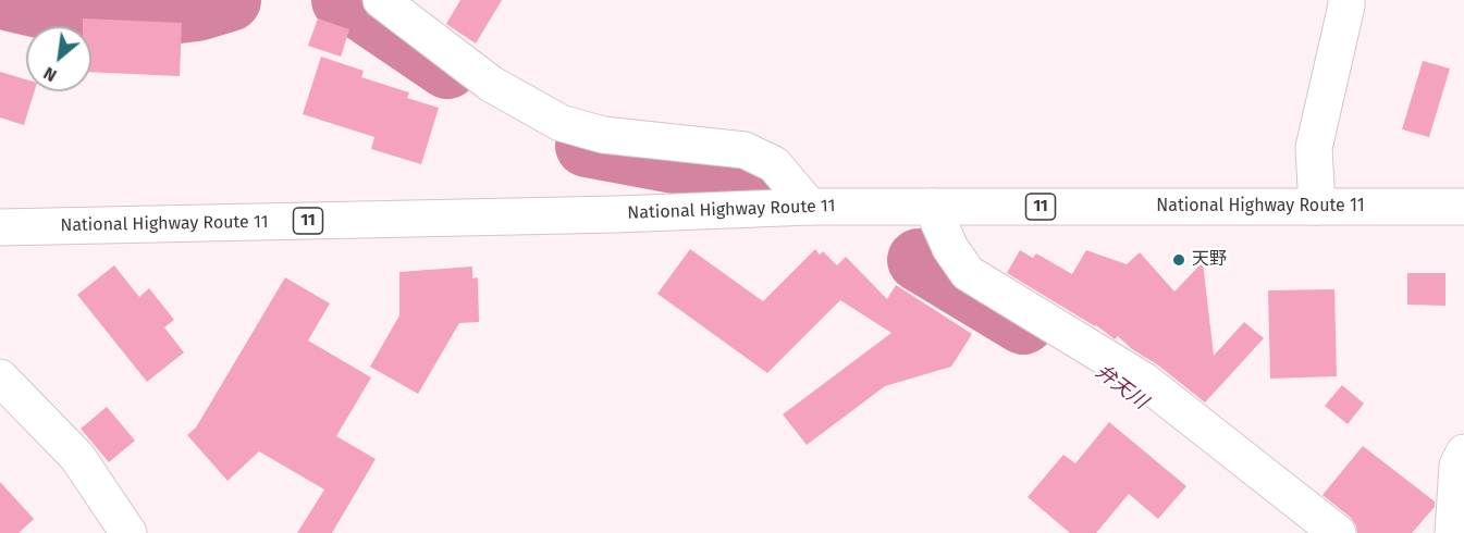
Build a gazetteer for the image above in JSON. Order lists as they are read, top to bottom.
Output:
{
  "streets": {
    "main road": ["11", "National Highway Route 11"]
  },
  "water": ["弁天川"],
  "places": ["天野"],
  "north": "bottom left"
}
